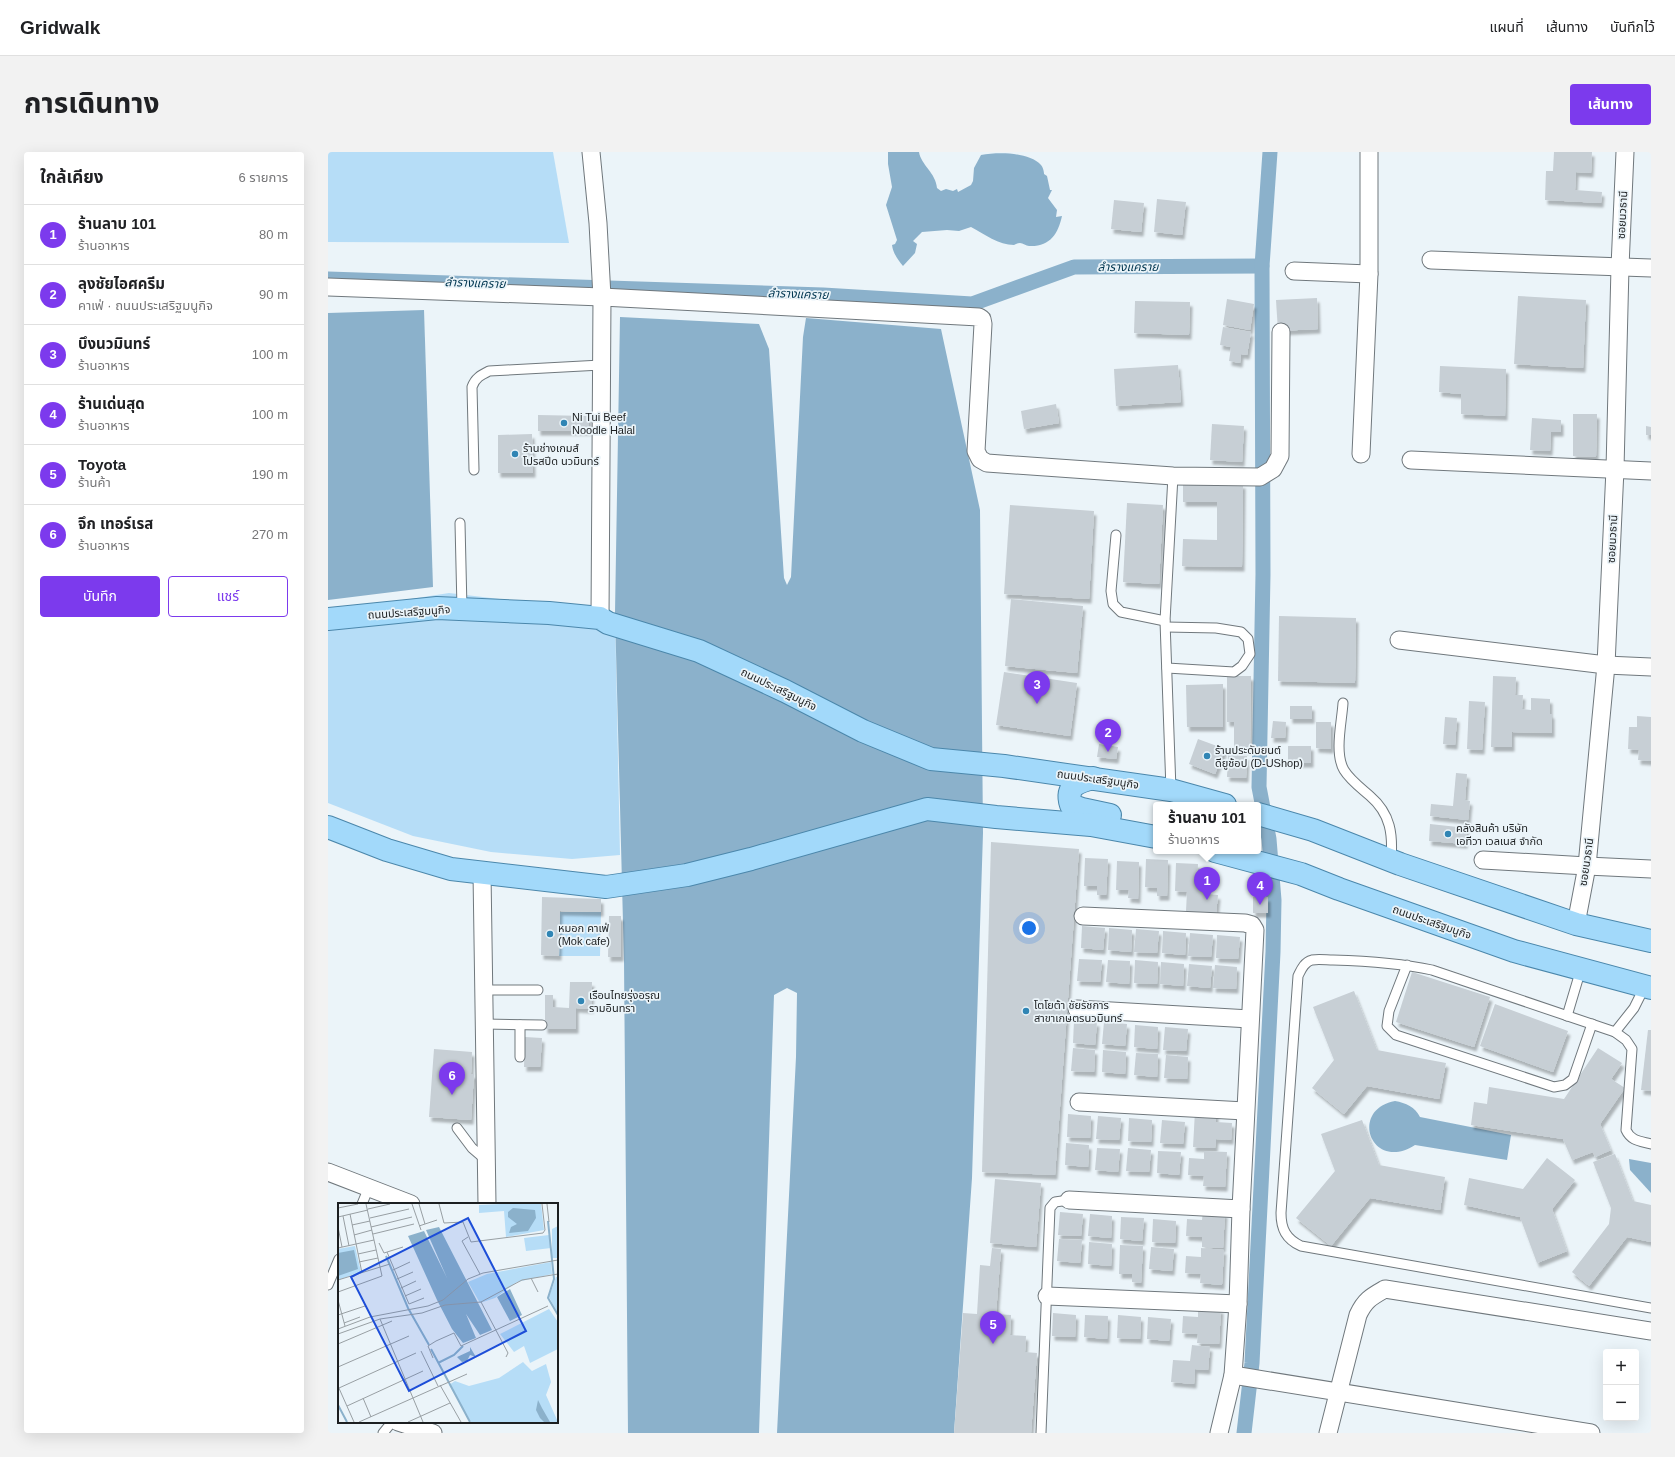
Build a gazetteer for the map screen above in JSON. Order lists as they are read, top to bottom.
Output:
{
  "streets": {
    "main road": ["ถนนประเสริฐมนูกิจ"],
    "street": ["ซอยนวธานี"]
  },
  "water": ["ลำรางแคราย"],
  "places": [
    "Ni Tui Beef Noodle Halal",
    "ร้านช่างเกมส์ โปรสปีด นวมินทร์",
    "ร้านประดับยนต์ ดียูช้อป (D-UShop)",
    "คลังสินค้า บริษัท เอทีวา เวลเนส จำกัด",
    "หมอก คาเฟ่ (Mok cafe)",
    "เรือนไทยรุ่งอรุณ รามอินทรา",
    "โตโยต้า ชัยรัชการ สาขาเกษตรนวมินทร์"
  ],
  "page": {
    "header": "Gridwalk",
    "nav": ["แผนที่", "เส้นทาง", "บันทึกไว้"],
    "title": "การเดินทาง",
    "buttons": [
      "เส้นทาง",
      ["บันทึก", "แชร์"]
    ],
    "heading": ["ใกล้เคียง", "6 รายการ"],
    "list": [
      {
        "mark": "1",
        "name": "ร้านลาบ 101",
        "note": "ร้านอาหาร",
        "value": "80 m"
      },
      {
        "mark": "2",
        "name": "ลุงชัยไอศครีม",
        "note": "คาเฟ่ · ถนนประเสริฐมนูกิจ",
        "value": "90 m"
      },
      {
        "mark": "3",
        "name": "บึงนวมินทร์",
        "note": "ร้านอาหาร",
        "value": "100 m"
      },
      {
        "mark": "4",
        "name": "ร้านเด่นสุด",
        "note": "ร้านอาหาร",
        "value": "100 m"
      },
      {
        "mark": "5",
        "name": "Toyota",
        "note": "ร้านค้า",
        "value": "190 m"
      },
      {
        "mark": "6",
        "name": "จึก เทอร์เรส",
        "note": "ร้านอาหาร",
        "value": "270 m"
      }
    ],
    "pins": [
      "3",
      "2",
      "1",
      "4",
      "6",
      "5"
    ],
    "popup": ["ร้านลาบ 101", "ร้านอาหาร"],
    "map_buttons": ["+", "−"]
  }
}
